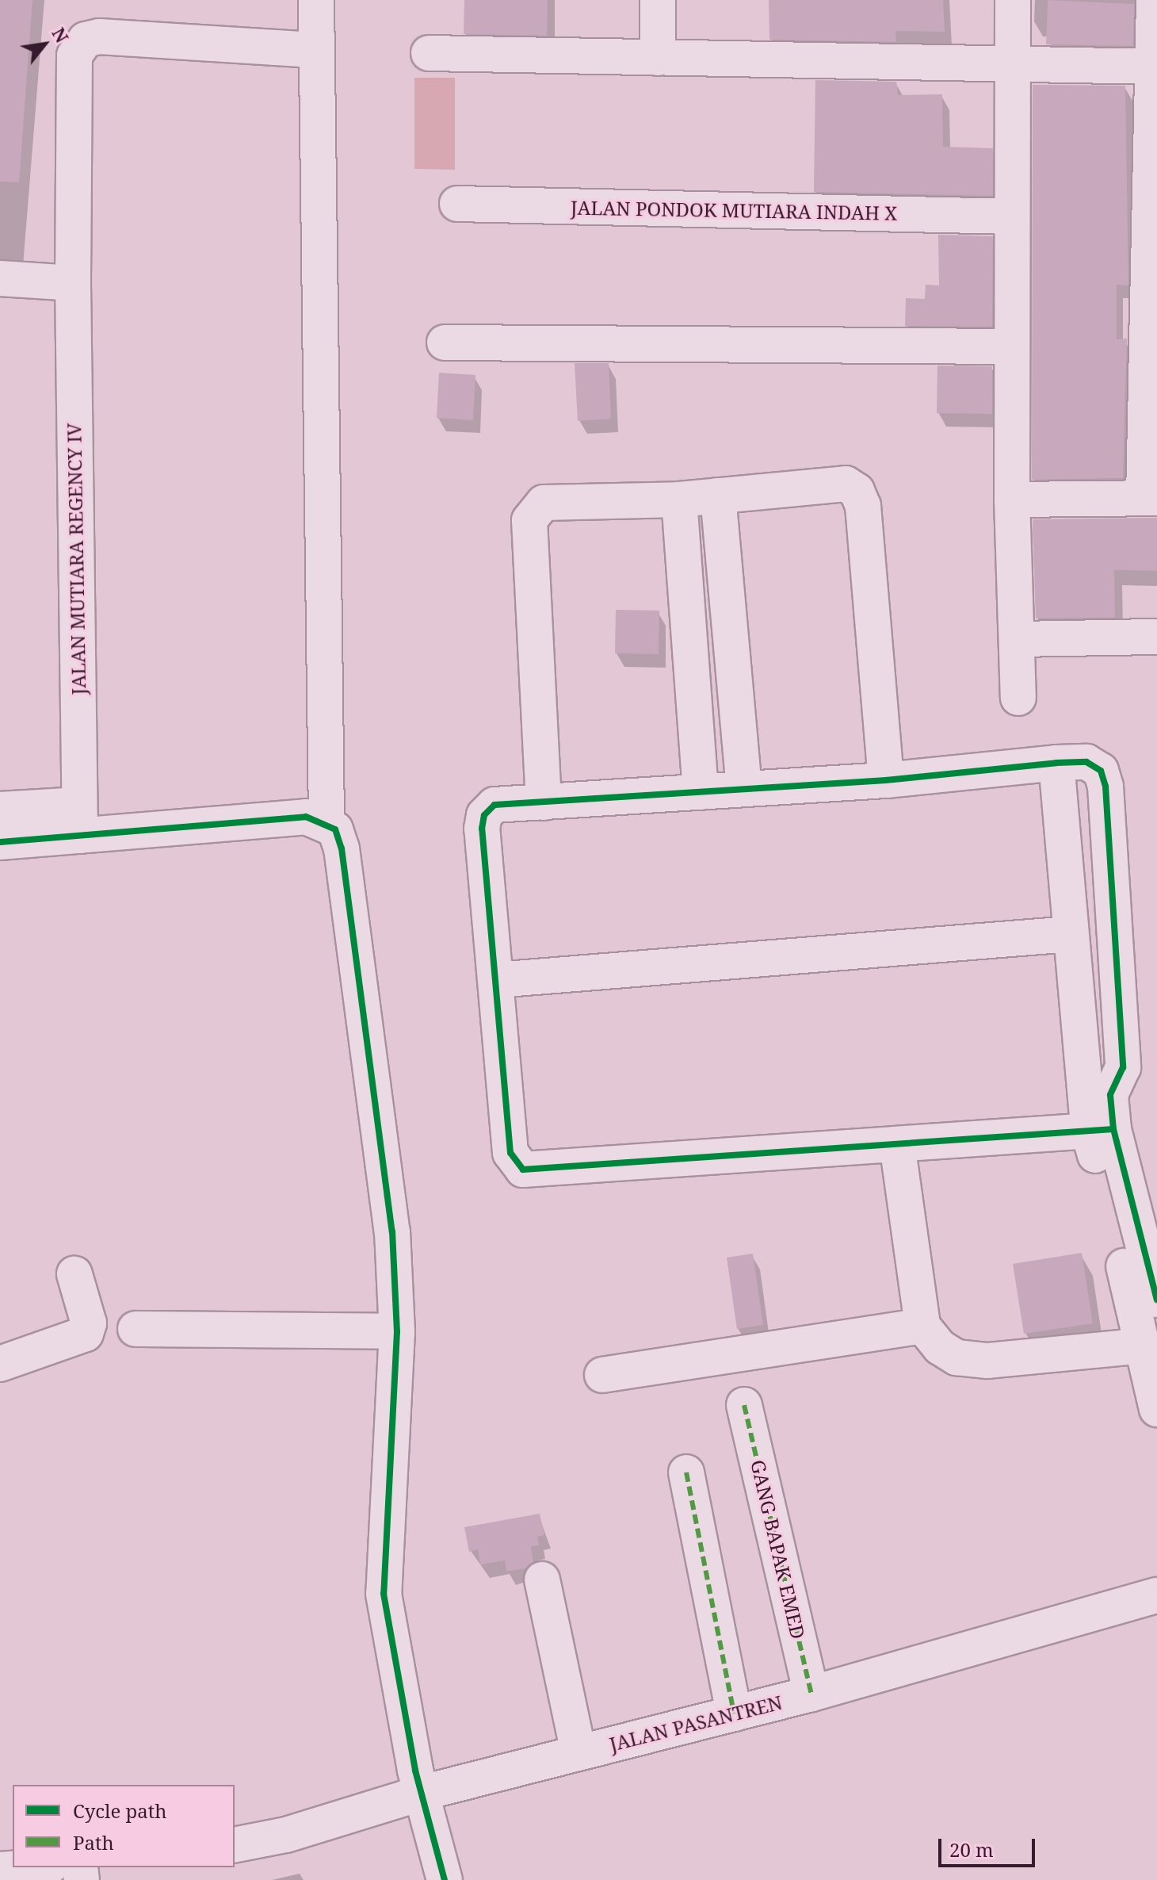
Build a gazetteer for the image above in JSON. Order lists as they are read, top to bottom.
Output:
{
  "streets": {
    "street": [
      "JALAN PONDOK MUTIARA INDAH X",
      "JALAN MUTIARA REGENCY IV",
      "GANG BAPAK EMED",
      "JALAN PASANTREN"
    ]
  },
  "crossings": [
    ["GANG BAPAK EMED", "JALAN PASANTREN"]
  ],
  "legend": ["Cycle path", "Path"],
  "scale_bar": "20 m",
  "north": "top right"
}
